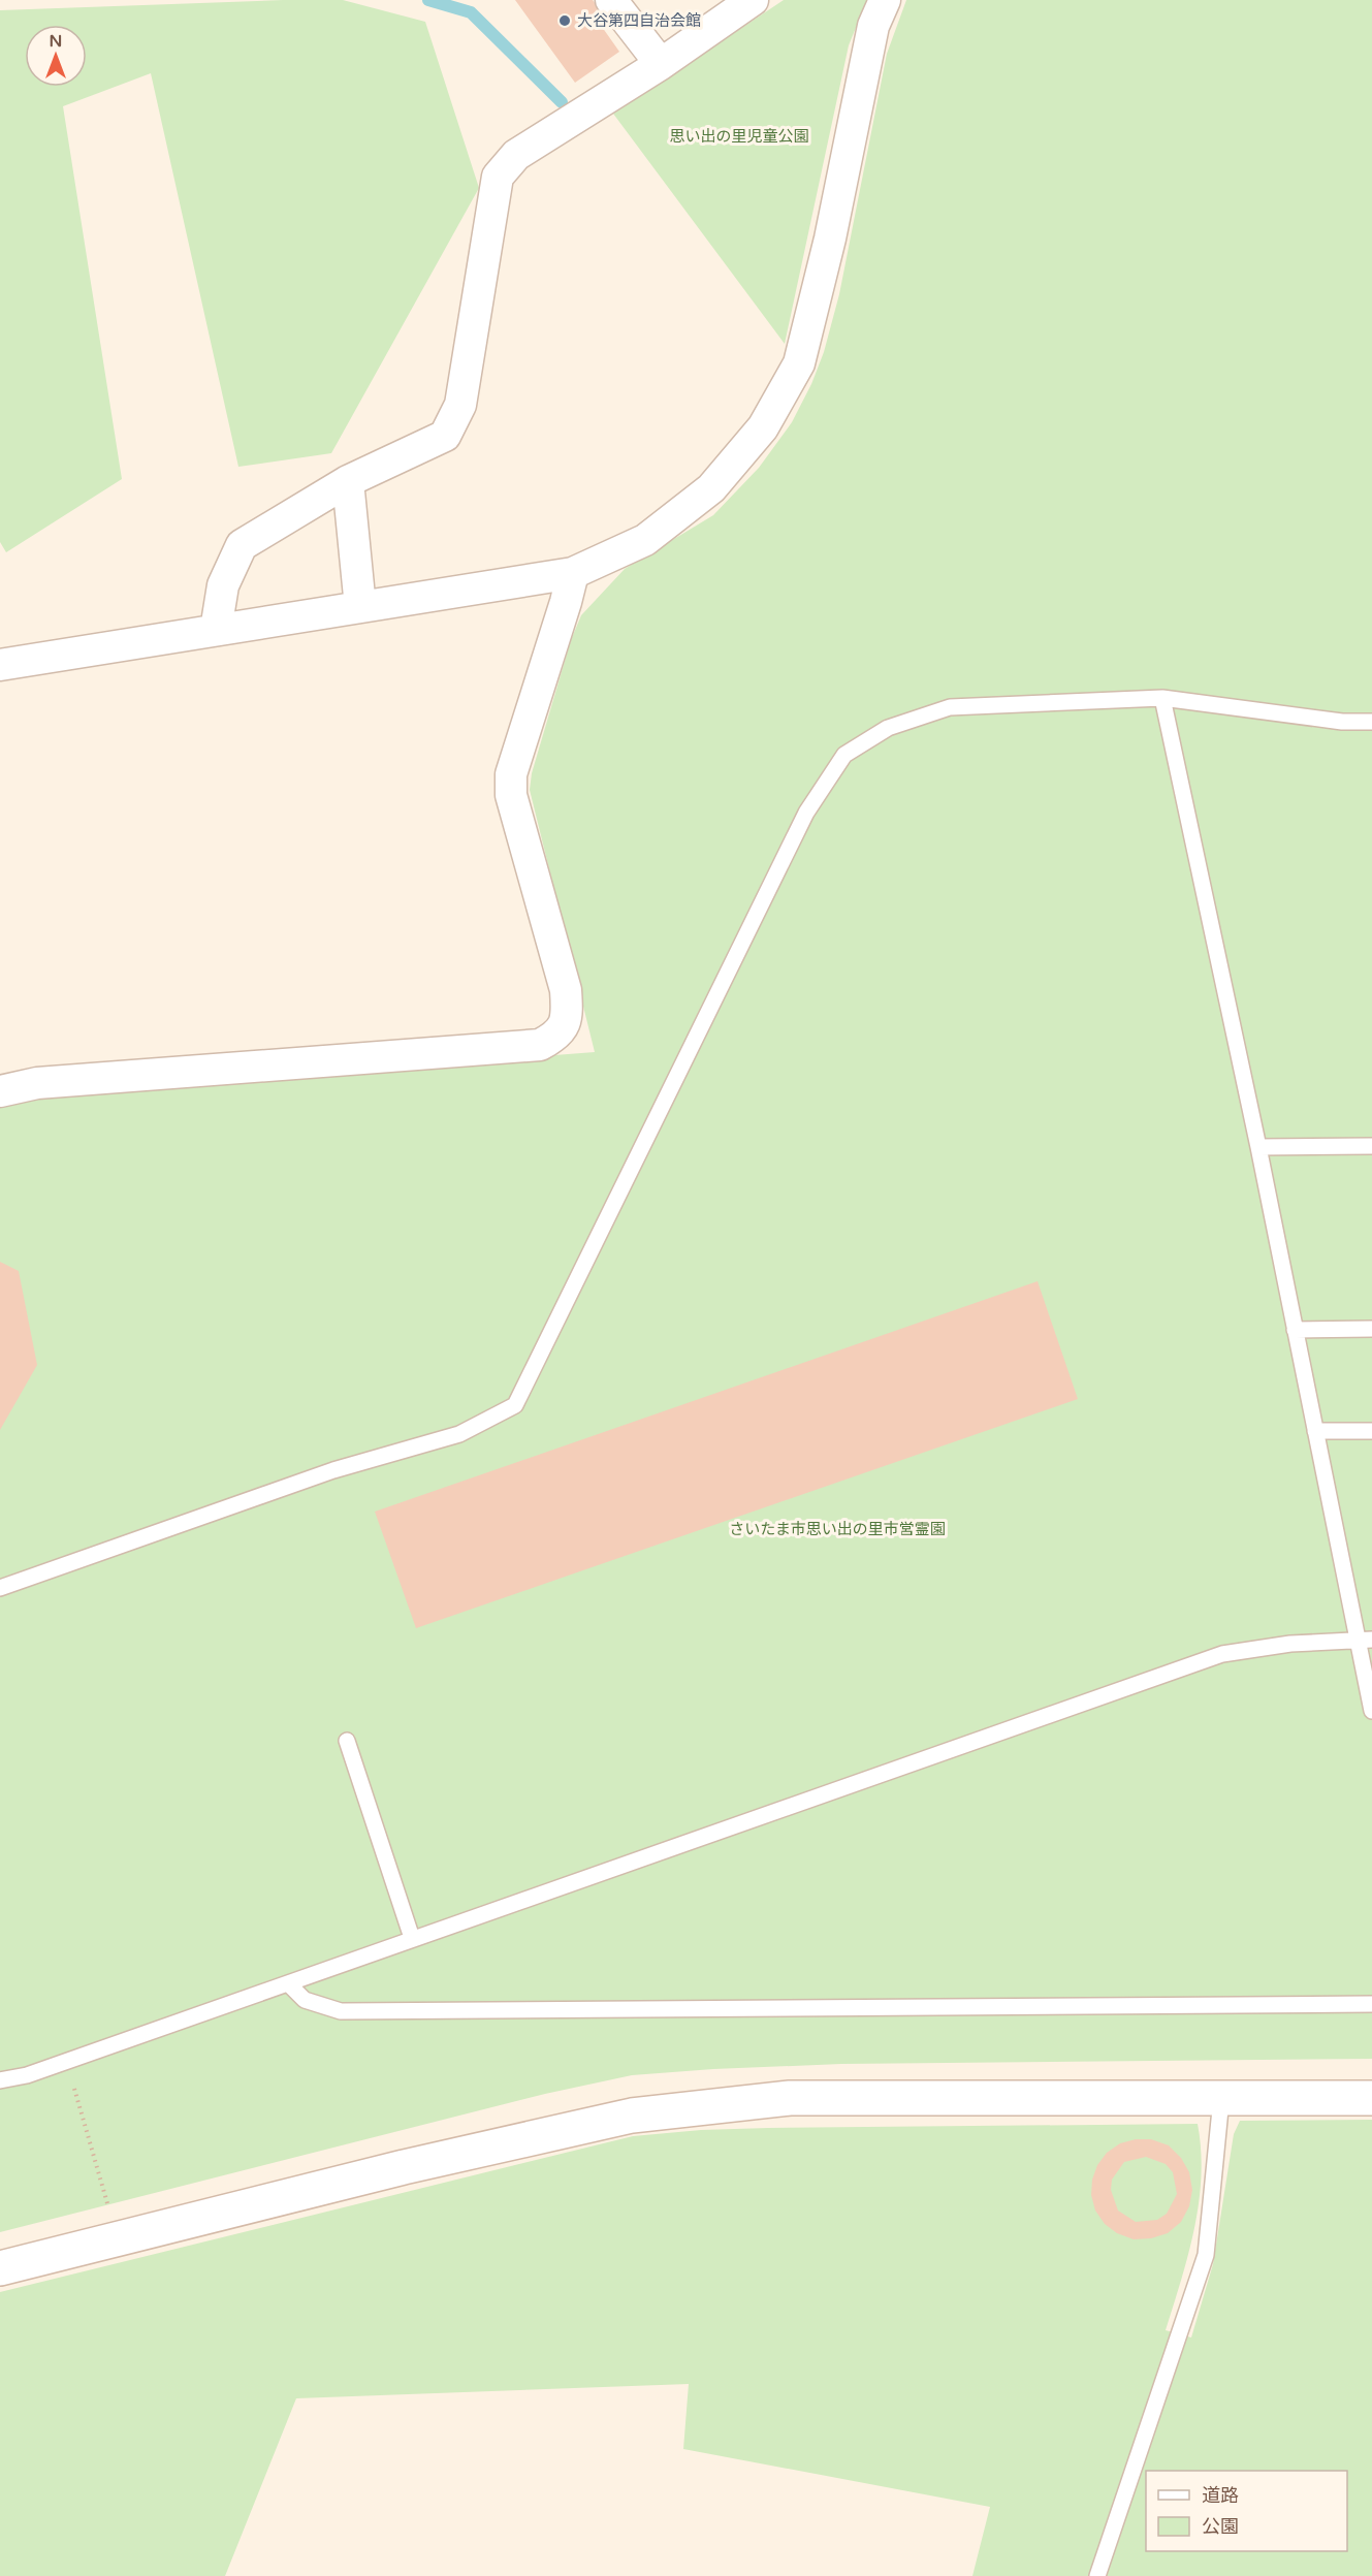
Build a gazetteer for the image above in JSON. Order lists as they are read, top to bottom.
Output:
{
  "parks": ["思い出の里児童公園", "さいたま市思い出の里市営霊園"],
  "places": ["大谷第四自治会館"],
  "legend": ["道路", "公園"],
  "north": "top"
}
